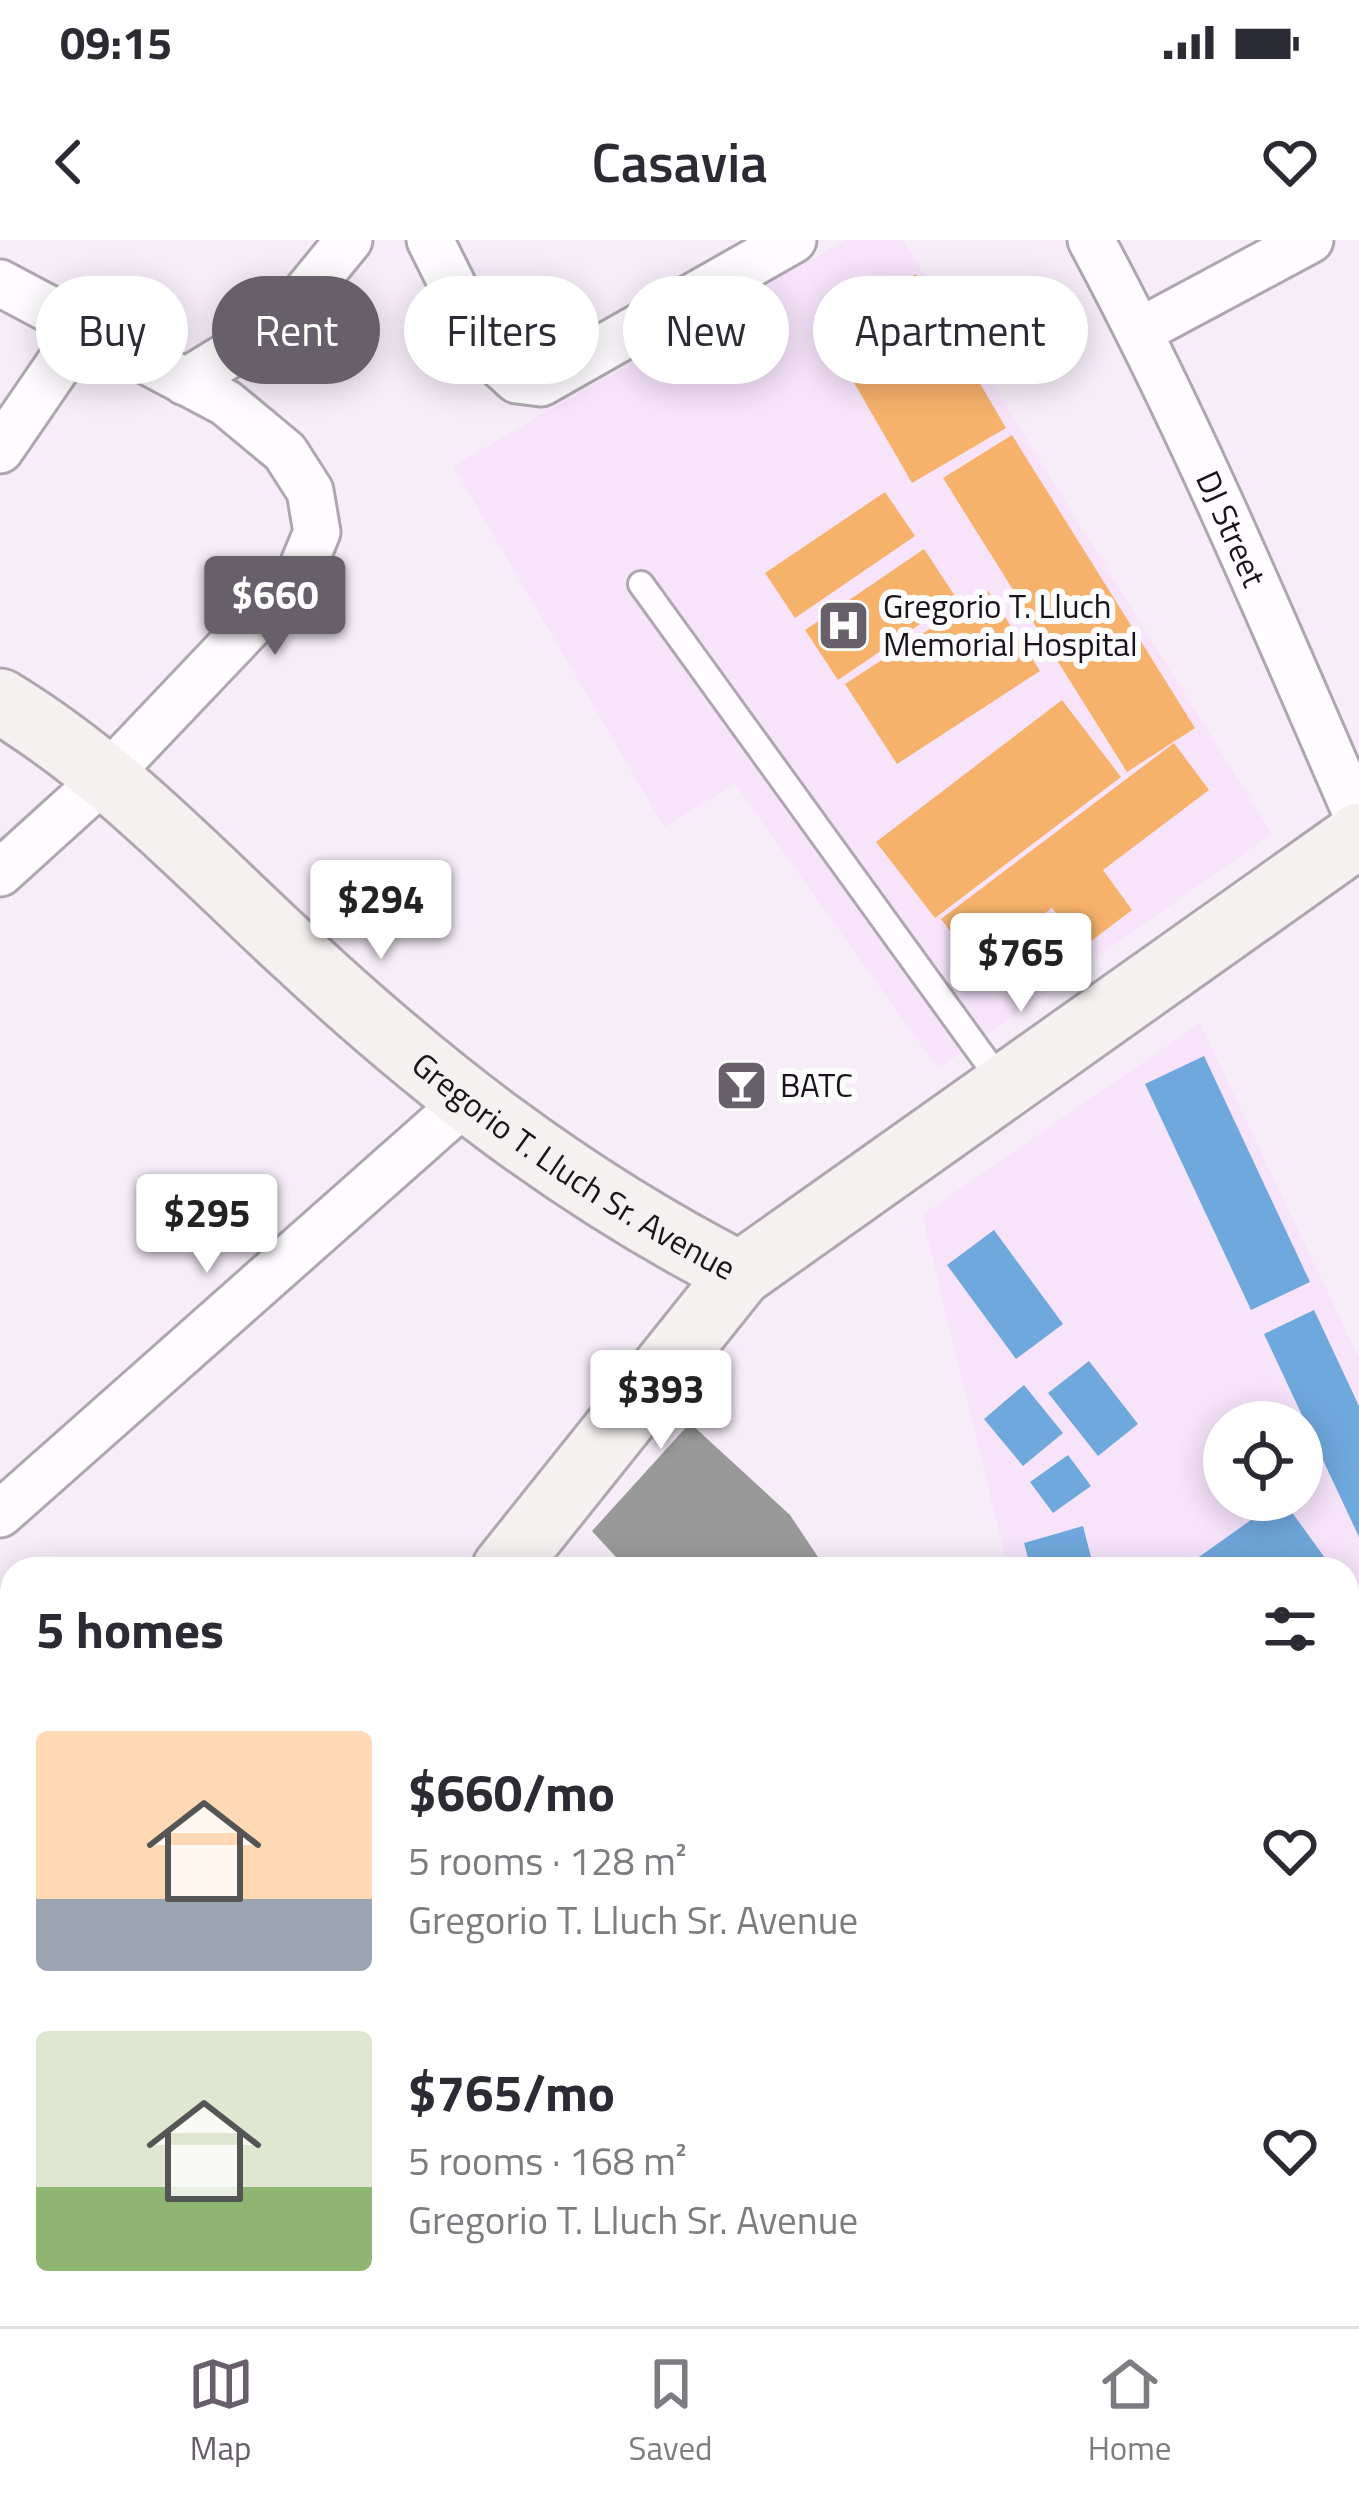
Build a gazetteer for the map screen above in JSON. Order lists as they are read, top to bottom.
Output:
{
  "streets": {
    "main road": ["Gregorio T. Lluch Sr. Avenue"],
    "street": ["DJ Street"]
  },
  "places": {
    "hospital": ["Gregorio T. Lluch Memorial Hospital"],
    "bar": ["BATC"]
  },
  "page": {
    "status": "09:15",
    "header": "Casavia",
    "chip": [
      "Buy",
      "Rent",
      "Filters",
      "New",
      "Apartment"
    ],
    "price": [
      "$660",
      "$294",
      "$765",
      "$295",
      "$393"
    ],
    "heading": "5 homes",
    "list": [
      {
        "name": "$660/mo",
        "note": "5 rooms · 128 m² · Gregorio T. Lluch Sr. Avenue"
      },
      {
        "name": "$765/mo",
        "note": "5 rooms · 168 m² · Gregorio T. Lluch Sr. Avenue"
      }
    ],
    "tabs": ["Map", "Saved", "Home"]
  }
}
